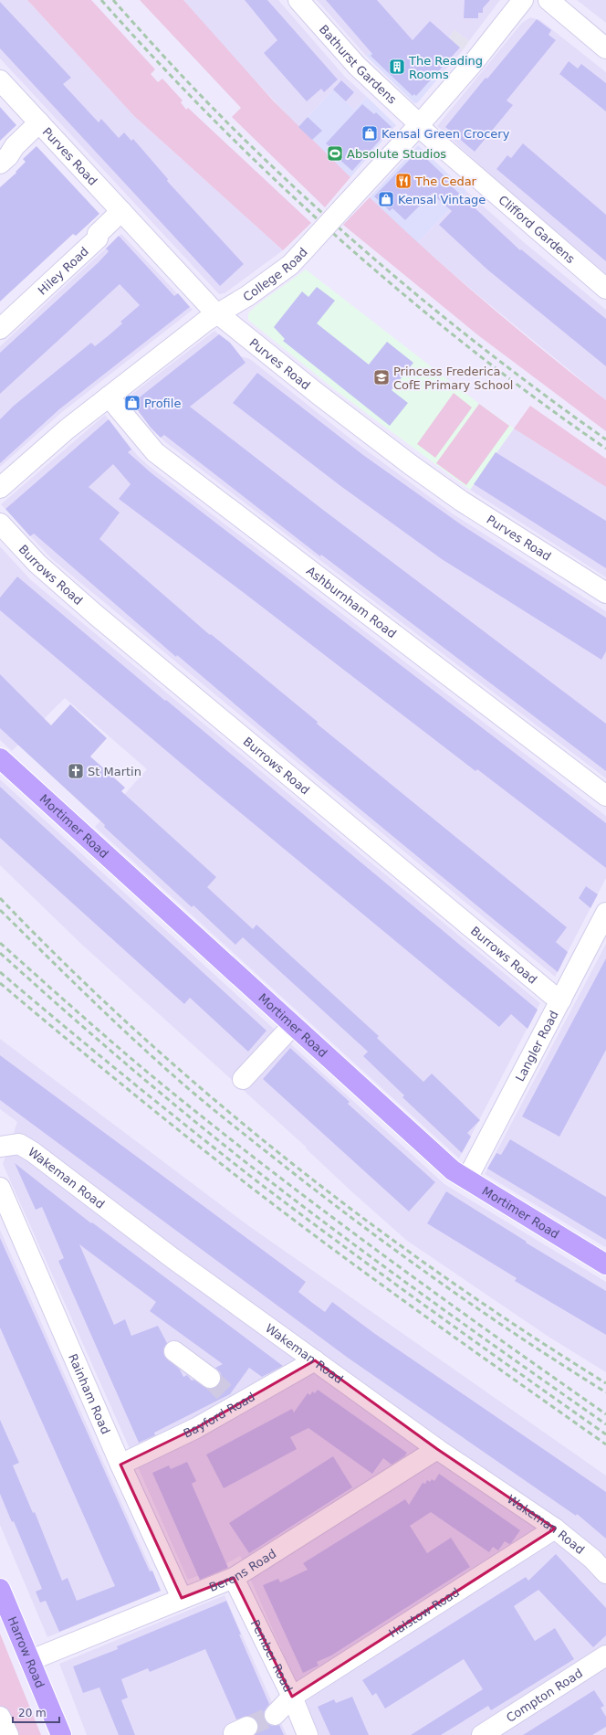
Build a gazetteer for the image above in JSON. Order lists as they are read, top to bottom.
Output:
{
  "streets": {
    "main road": ["Mortimer Road", "Harrow Road"],
    "street": [
      "Bathurst Gardens",
      "Purves Road",
      "Clifford Gardens",
      "Hiley Road",
      "College Road",
      "Burrows Road",
      "Ashburnham Road",
      "Langler Road",
      "Wakeman Road",
      "Rainham Road",
      "Bayford Road",
      "Berens Road",
      "Halstow Road",
      "Pember Road",
      "Compton Road"
    ]
  },
  "crossings": [
    ["Bathurst Gardens", "Clifford Gardens"],
    ["Bathurst Gardens", "College Road"],
    ["Purves Road", "Hiley Road"],
    ["Purves Road", "College Road"],
    ["Clifford Gardens", "College Road"],
    ["College Road", "Ashburnham Road"],
    ["Burrows Road", "Langler Road"],
    ["Mortimer Road", "Langler Road"],
    ["Wakeman Road", "Bayford Road"],
    ["Wakeman Road", "Berens Road"],
    ["Wakeman Road", "Halstow Road"],
    ["Rainham Road", "Bayford Road"],
    ["Rainham Road", "Berens Road"],
    ["Berens Road", "Harrow Road"],
    ["Berens Road", "Pember Road"],
    ["Halstow Road", "Pember Road"]
  ],
  "places": {
    "building": ["The Reading Rooms"],
    "shop": ["Kensal Green Crocery", "Kensal Vintage", "Profile"],
    "sports": ["Absolute Studios"],
    "restaurant": ["The Cedar"],
    "school or university": ["Princess Frederica CofE Primary School"],
    "church": ["St Martin"]
  },
  "scale_bar": "20 m"
}
